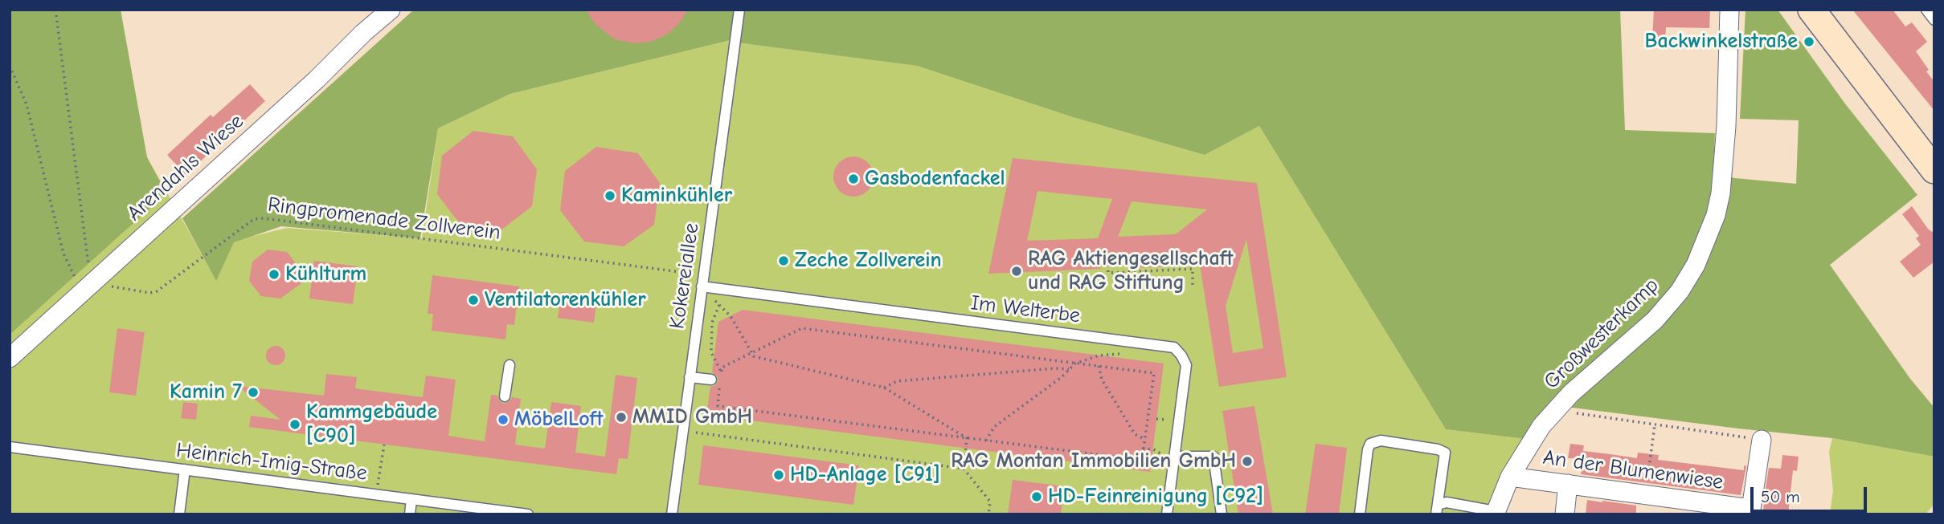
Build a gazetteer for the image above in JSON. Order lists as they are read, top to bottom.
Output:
{
  "streets": {
    "street": ["Arendahls Wiese", "Großwesterkamp", "An der Blumenwiese"],
    "lane": ["Kokereiallee", "Im Welterbe", "Heinrich-Imig-Straße"],
    "path": ["Ringpromenade Zollverein"]
  },
  "crossings": [
    ["Arendahls Wiese", "Ringpromenade Zollverein"],
    ["Ringpromenade Zollverein", "Kokereiallee"],
    ["Kokereiallee", "Im Welterbe"],
    ["Großwesterkamp", "An der Blumenwiese"]
  ],
  "places": [
    "Backwinkelstraße",
    "Gasbodenfackel",
    "Kaminkühler",
    "Zeche Zollverein",
    "RAG Aktiengesellschaft und RAG Stiftung",
    "Kühlturm",
    "Ventilatorenkühler",
    "Kamin 7",
    "MMID GmbH",
    "MöbelLoft",
    "Kammgebäude [C90]",
    "RAG Montan Immobilien GmbH",
    "HD-Anlage [C91]",
    "HD-Feinreinigung [C92]"
  ],
  "scale_bar": "50 m"
}
